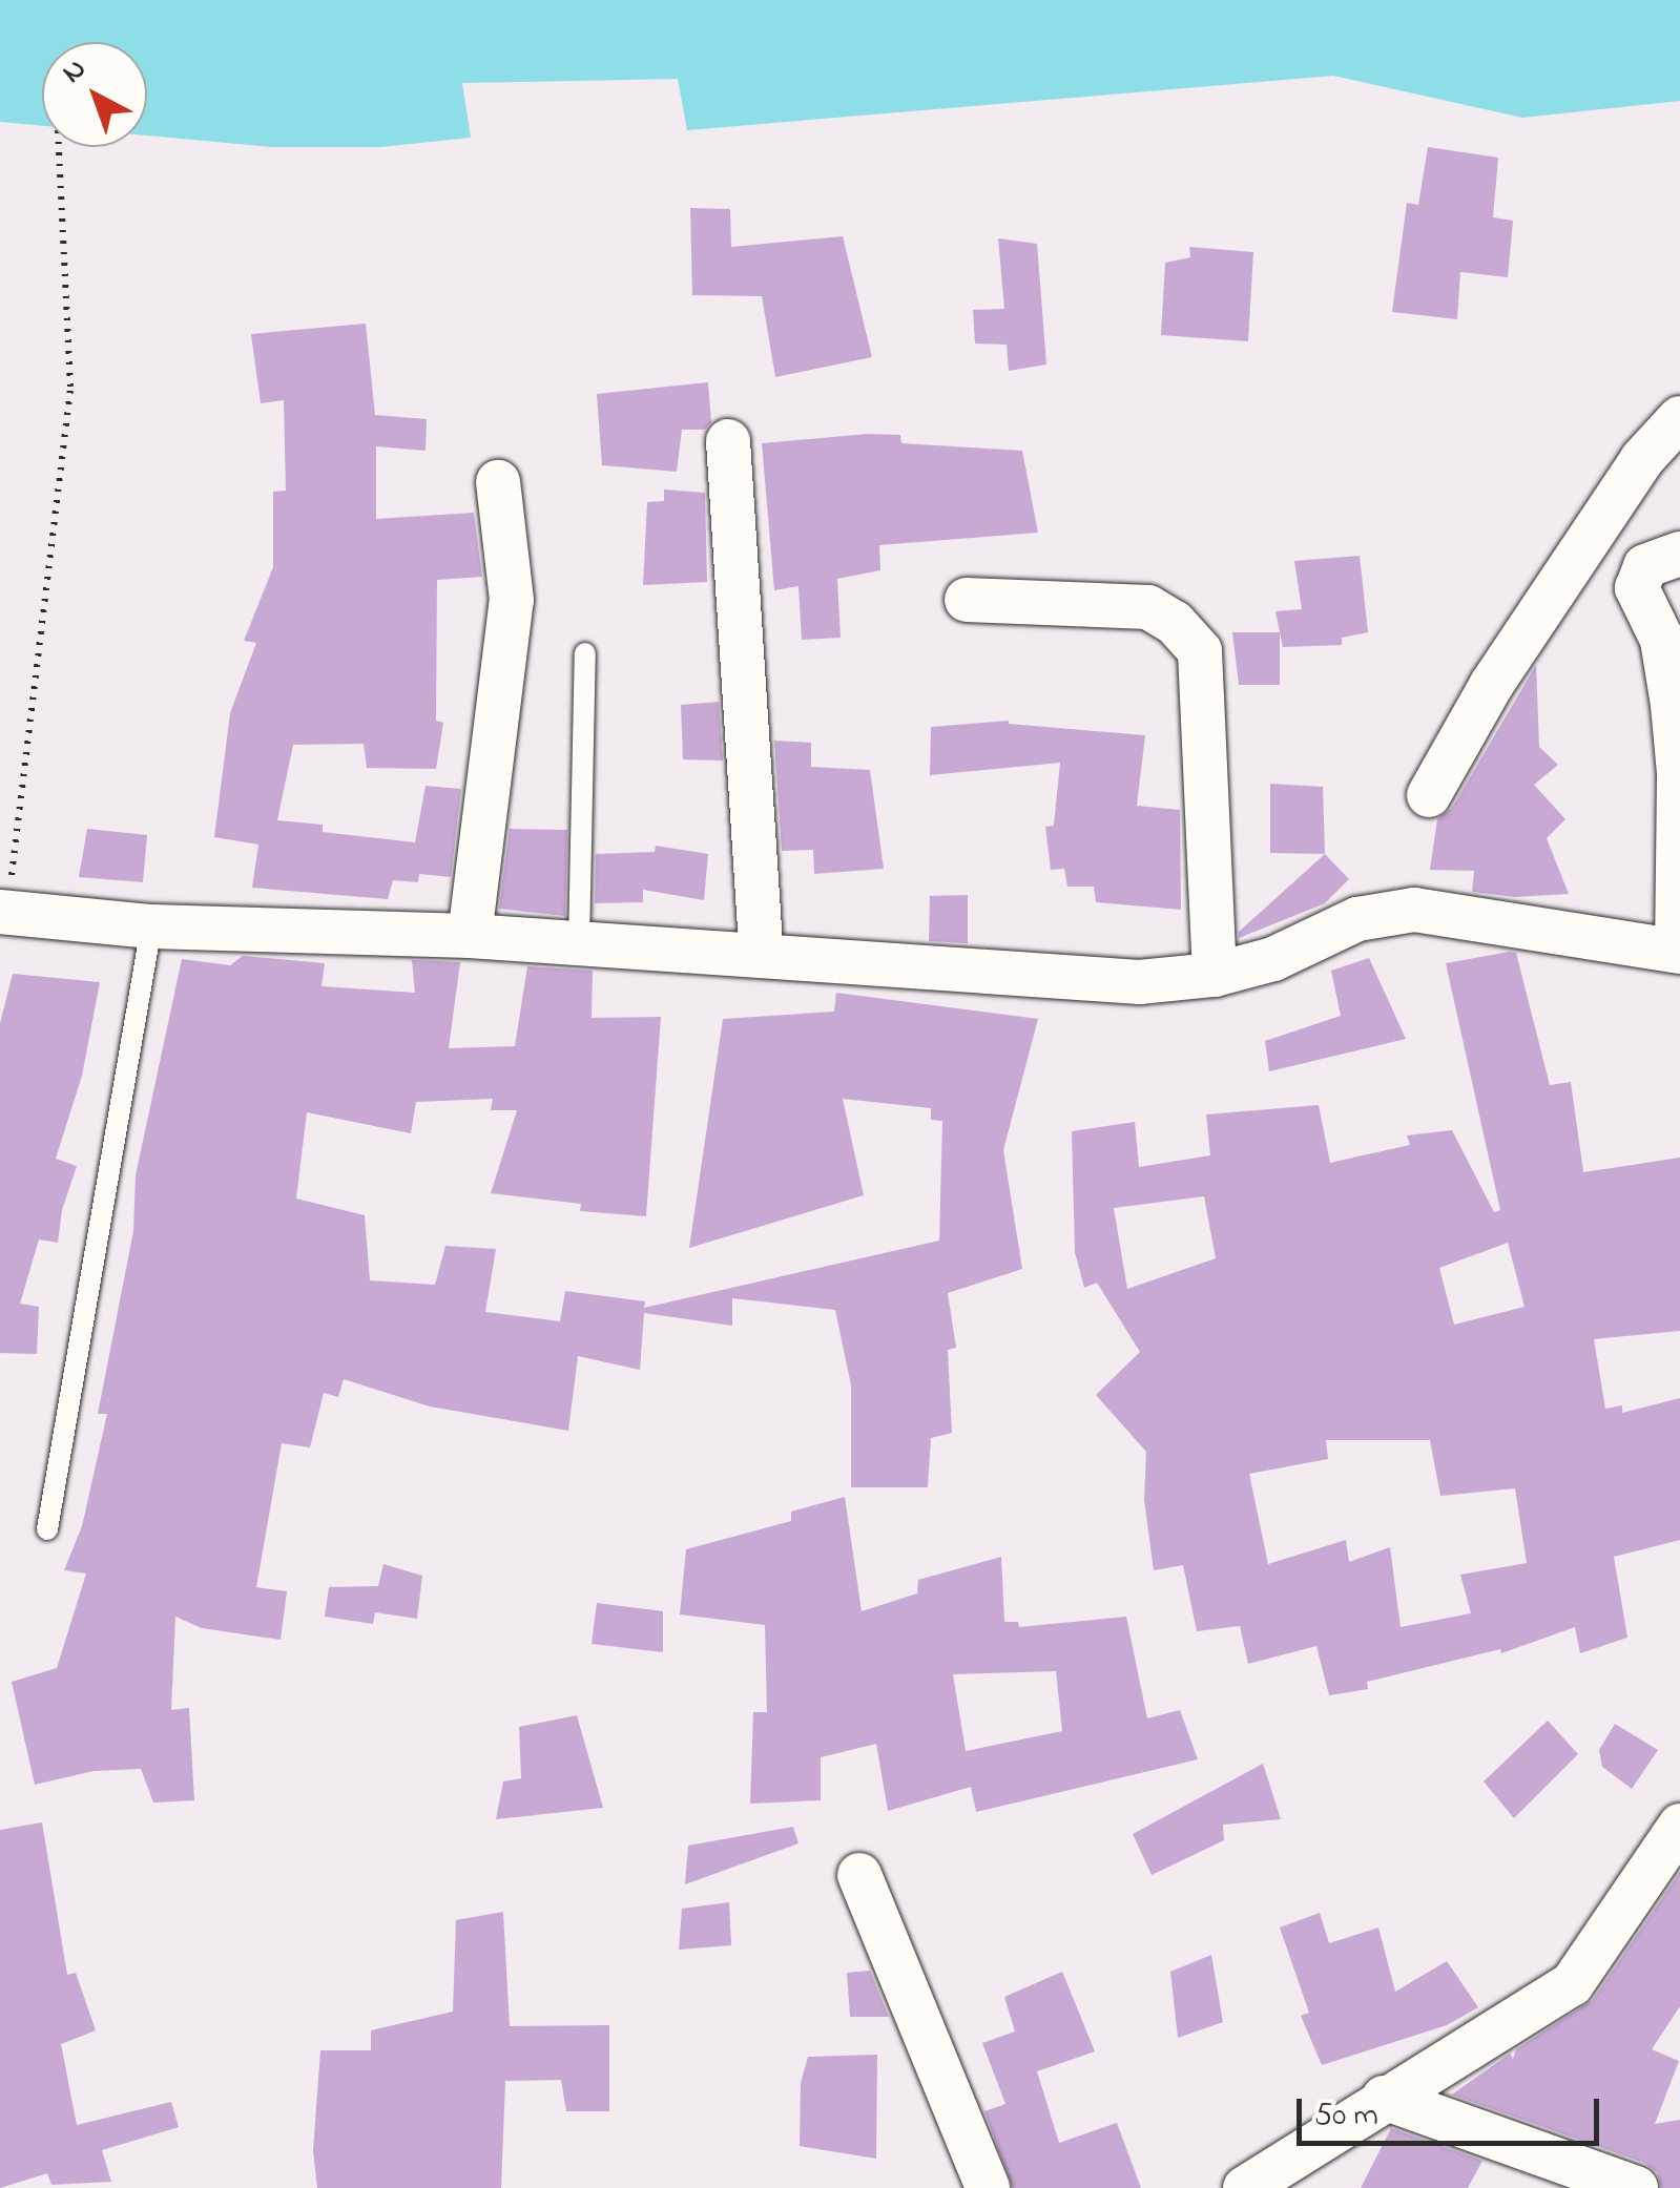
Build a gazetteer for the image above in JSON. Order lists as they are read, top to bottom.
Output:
{
  "scale_bar": "50 m",
  "north": "top left"
}
